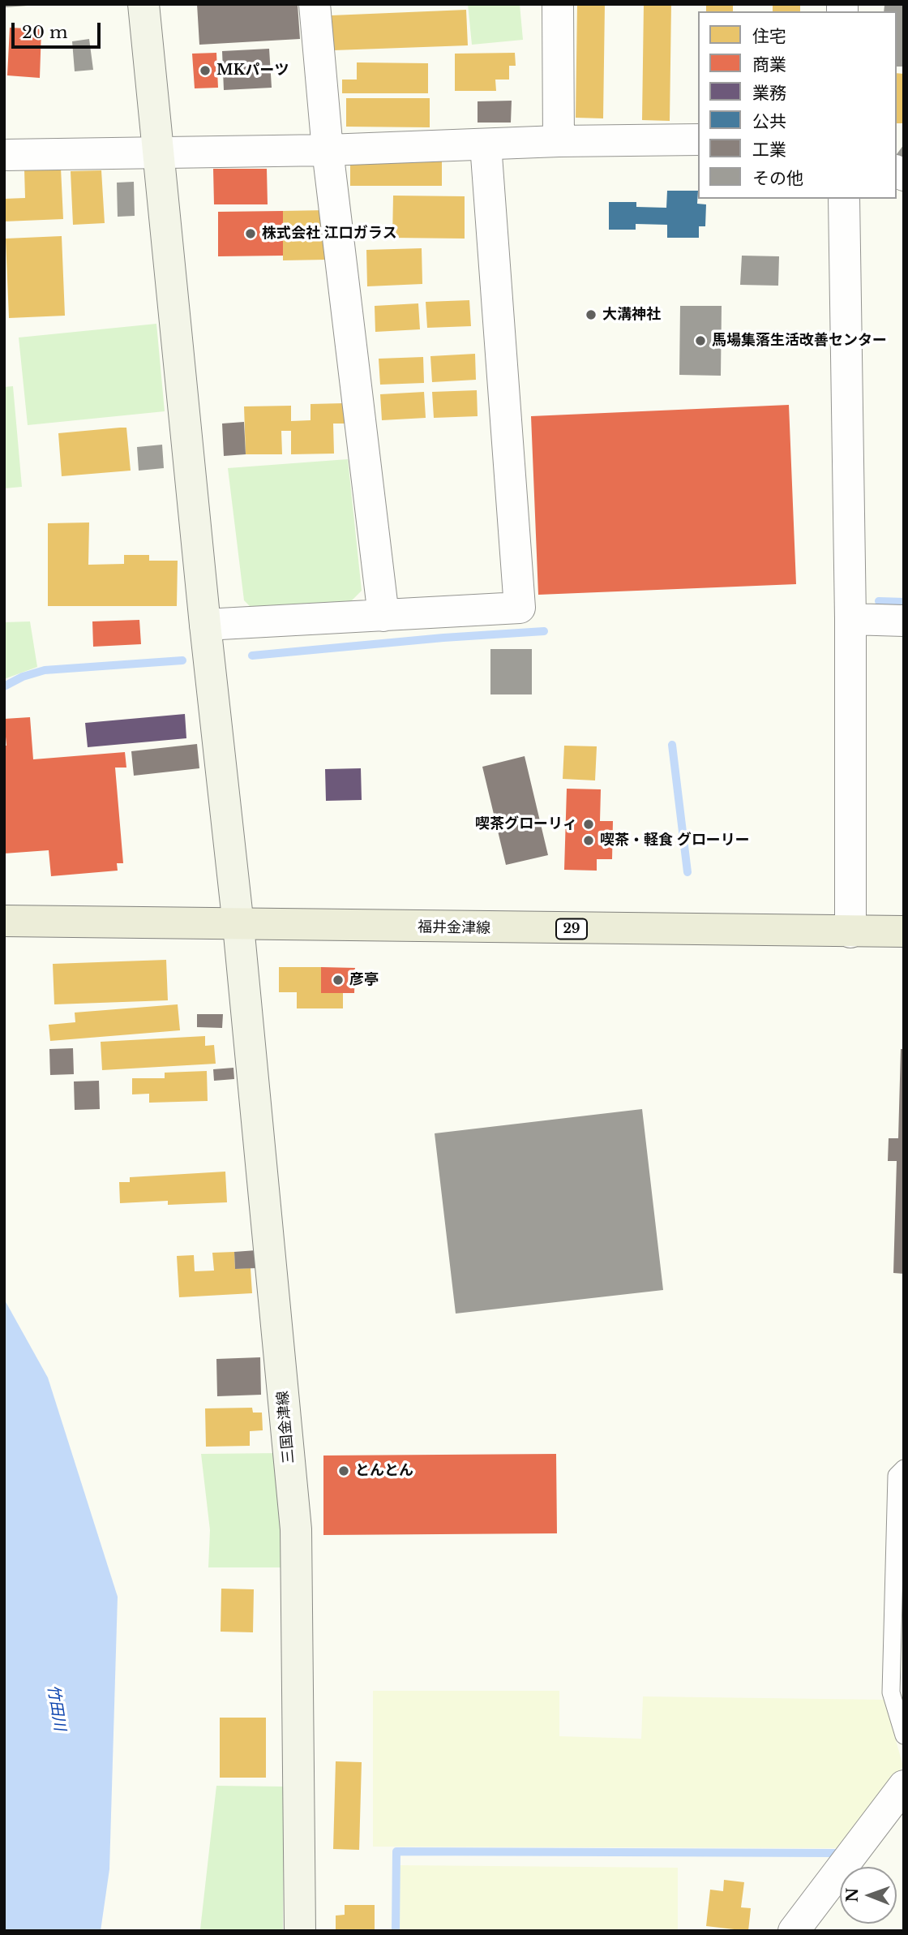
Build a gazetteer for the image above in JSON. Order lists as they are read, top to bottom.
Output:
{
  "streets": {
    "main road": ["福井金津線", "29", "三国金津線"]
  },
  "crossings": [
    ["福井金津線", "三国金津線"]
  ],
  "water": ["竹田川"],
  "places": [
    "MKパーツ",
    "株式会社 江口ガラス",
    "大溝神社",
    "馬場集落生活改善センター",
    "喫茶グローリィ",
    "喫茶・軽食 グローリー",
    "彦亭",
    "とんとん"
  ],
  "legend": [
    "住宅",
    "商業",
    "業務",
    "公共",
    "工業",
    "その他"
  ],
  "scale_bar": "20 m",
  "north": "left"
}
